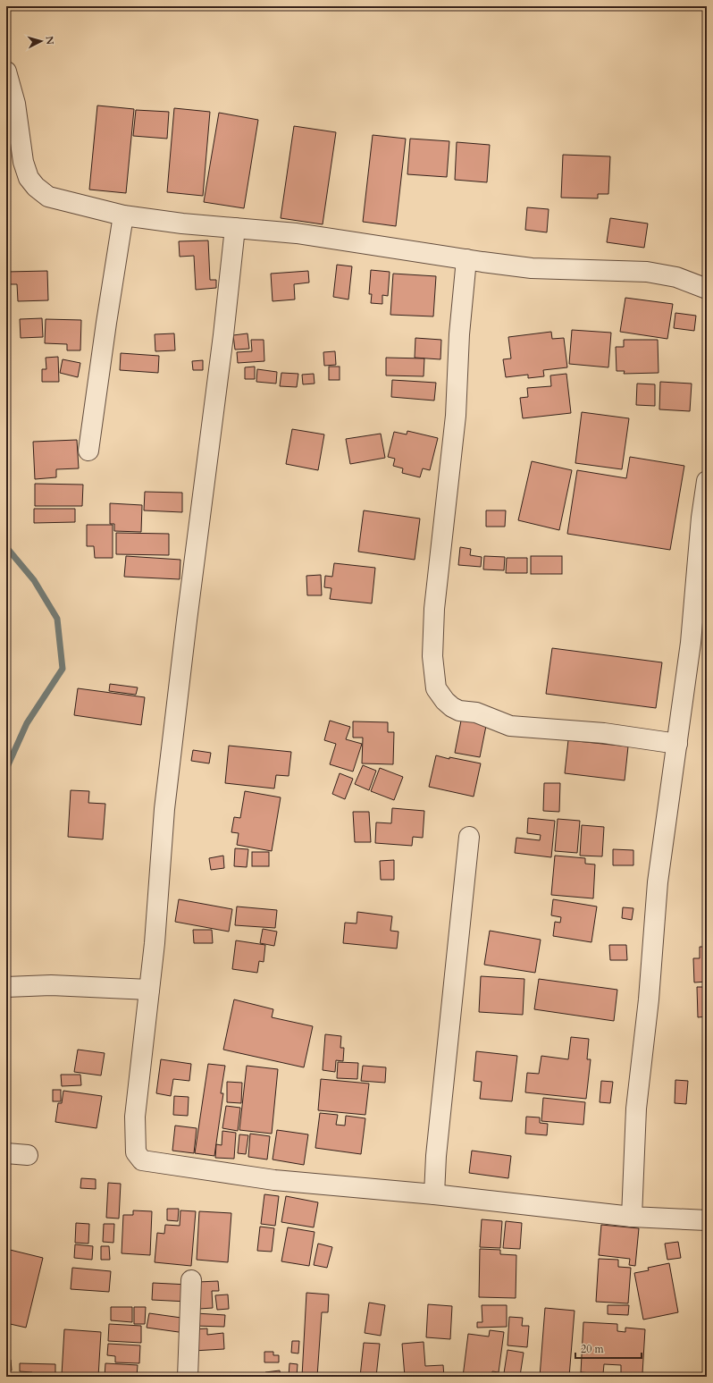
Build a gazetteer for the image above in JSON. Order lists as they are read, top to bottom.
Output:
{
  "scale_bar": "20 m",
  "north": "right"
}
